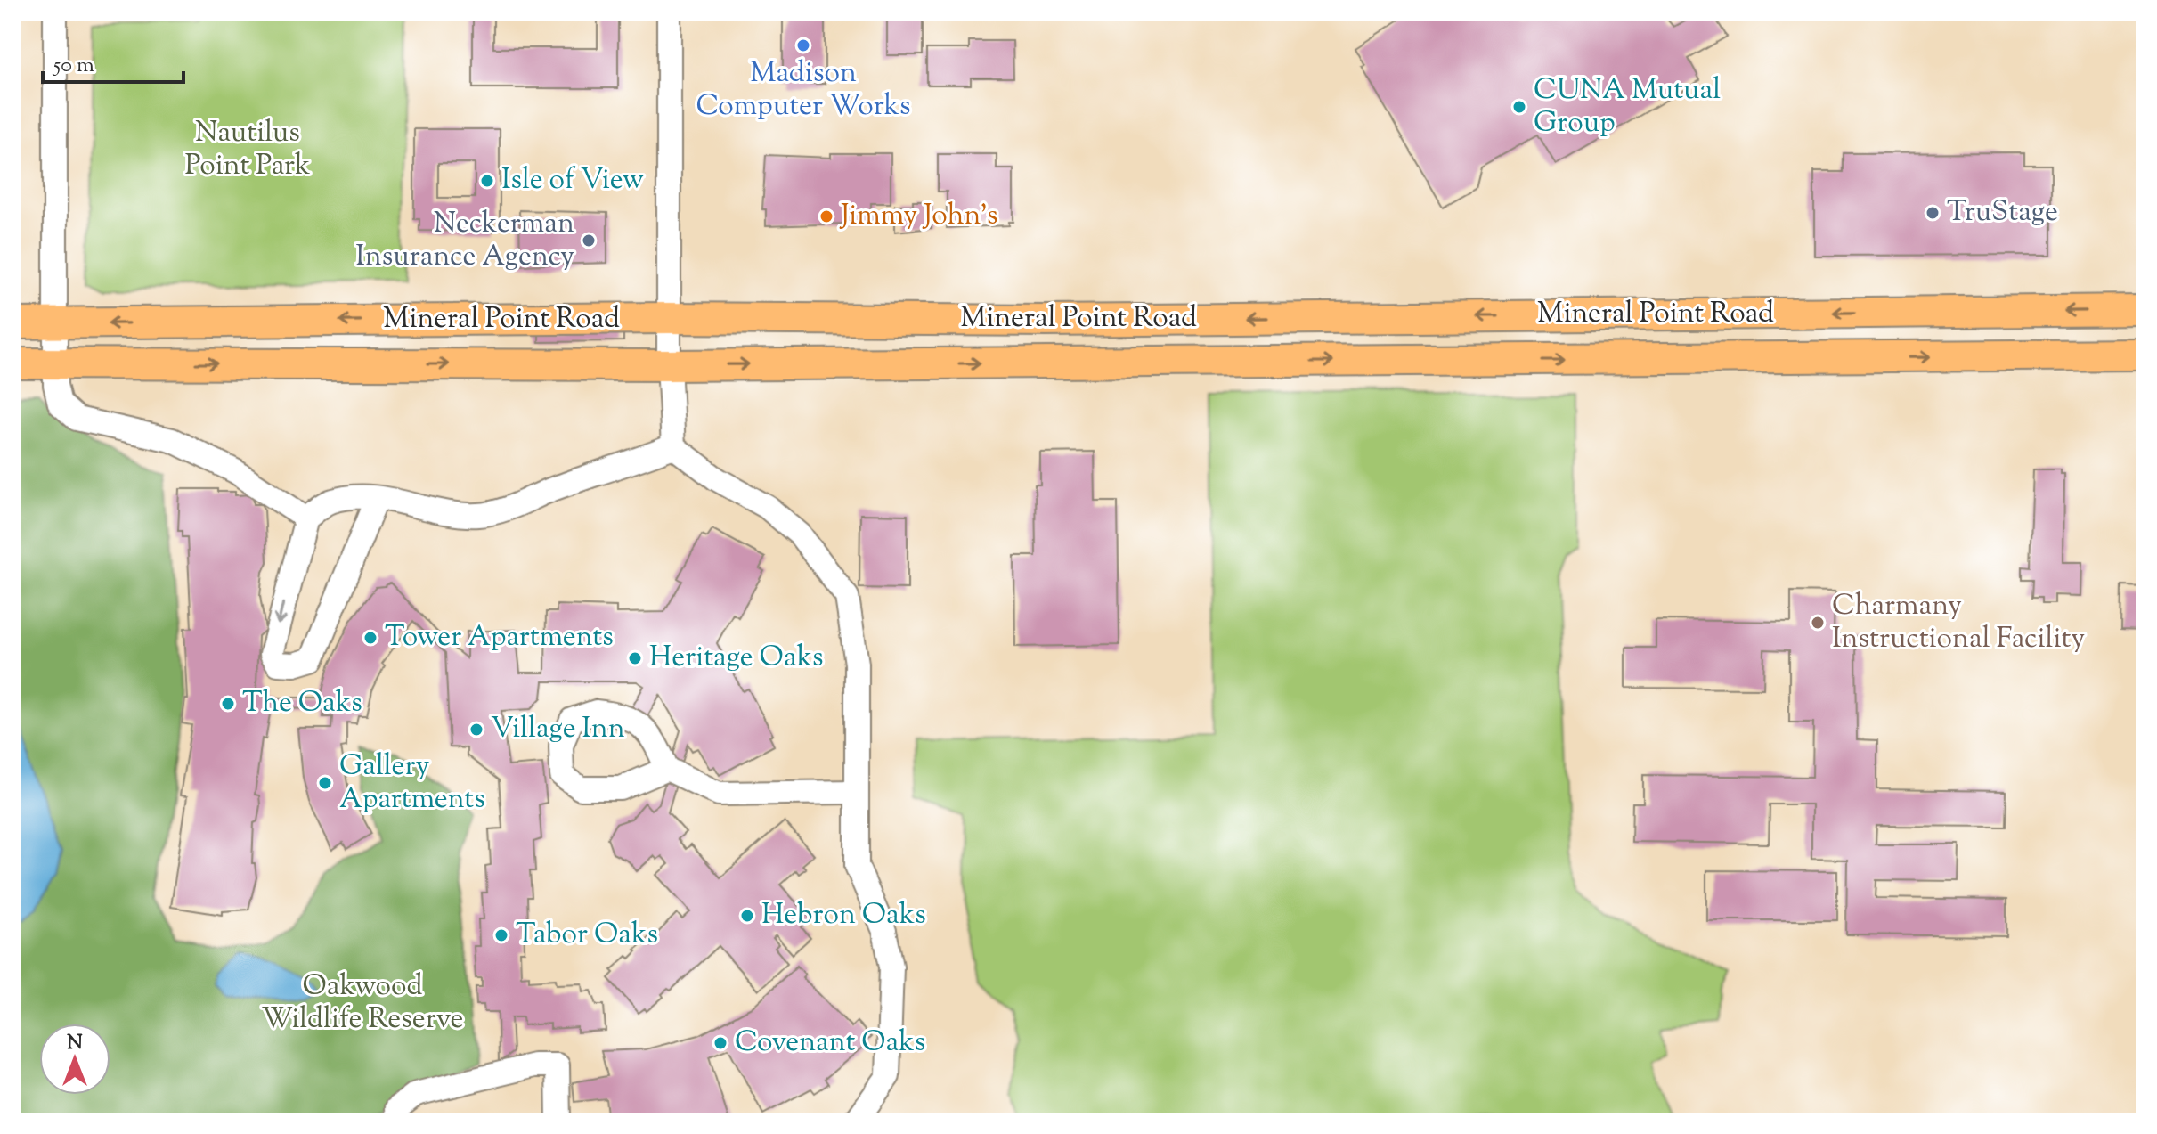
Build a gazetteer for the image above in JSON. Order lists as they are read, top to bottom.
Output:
{
  "streets": {
    "main road": ["Mineral Point Road"]
  },
  "parks": ["Nautilus Point Park", "Oakwood Wildlife Reserve"],
  "places": [
    "Madison Computer Works",
    "CUNA Mutual Group",
    "Isle of View",
    "TruStage",
    "Jimmy John's",
    "Neckerman Insurance Agency",
    "Charmany Instructional Facility",
    "Tower Apartments",
    "Heritage Oaks",
    "The Oaks",
    "Village Inn",
    "Gallery Apartments",
    "Hebron Oaks",
    "Tabor Oaks",
    "Covenant Oaks"
  ],
  "scale_bar": "50 m",
  "north": "top"
}
